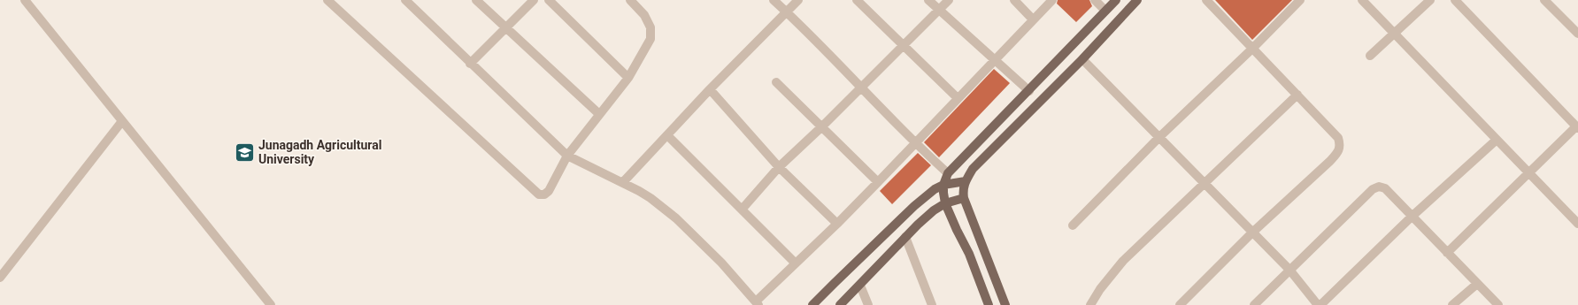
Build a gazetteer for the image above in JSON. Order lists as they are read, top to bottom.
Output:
{
  "places": {
    "school or university": ["Junagadh Agricultural University"]
  }
}
